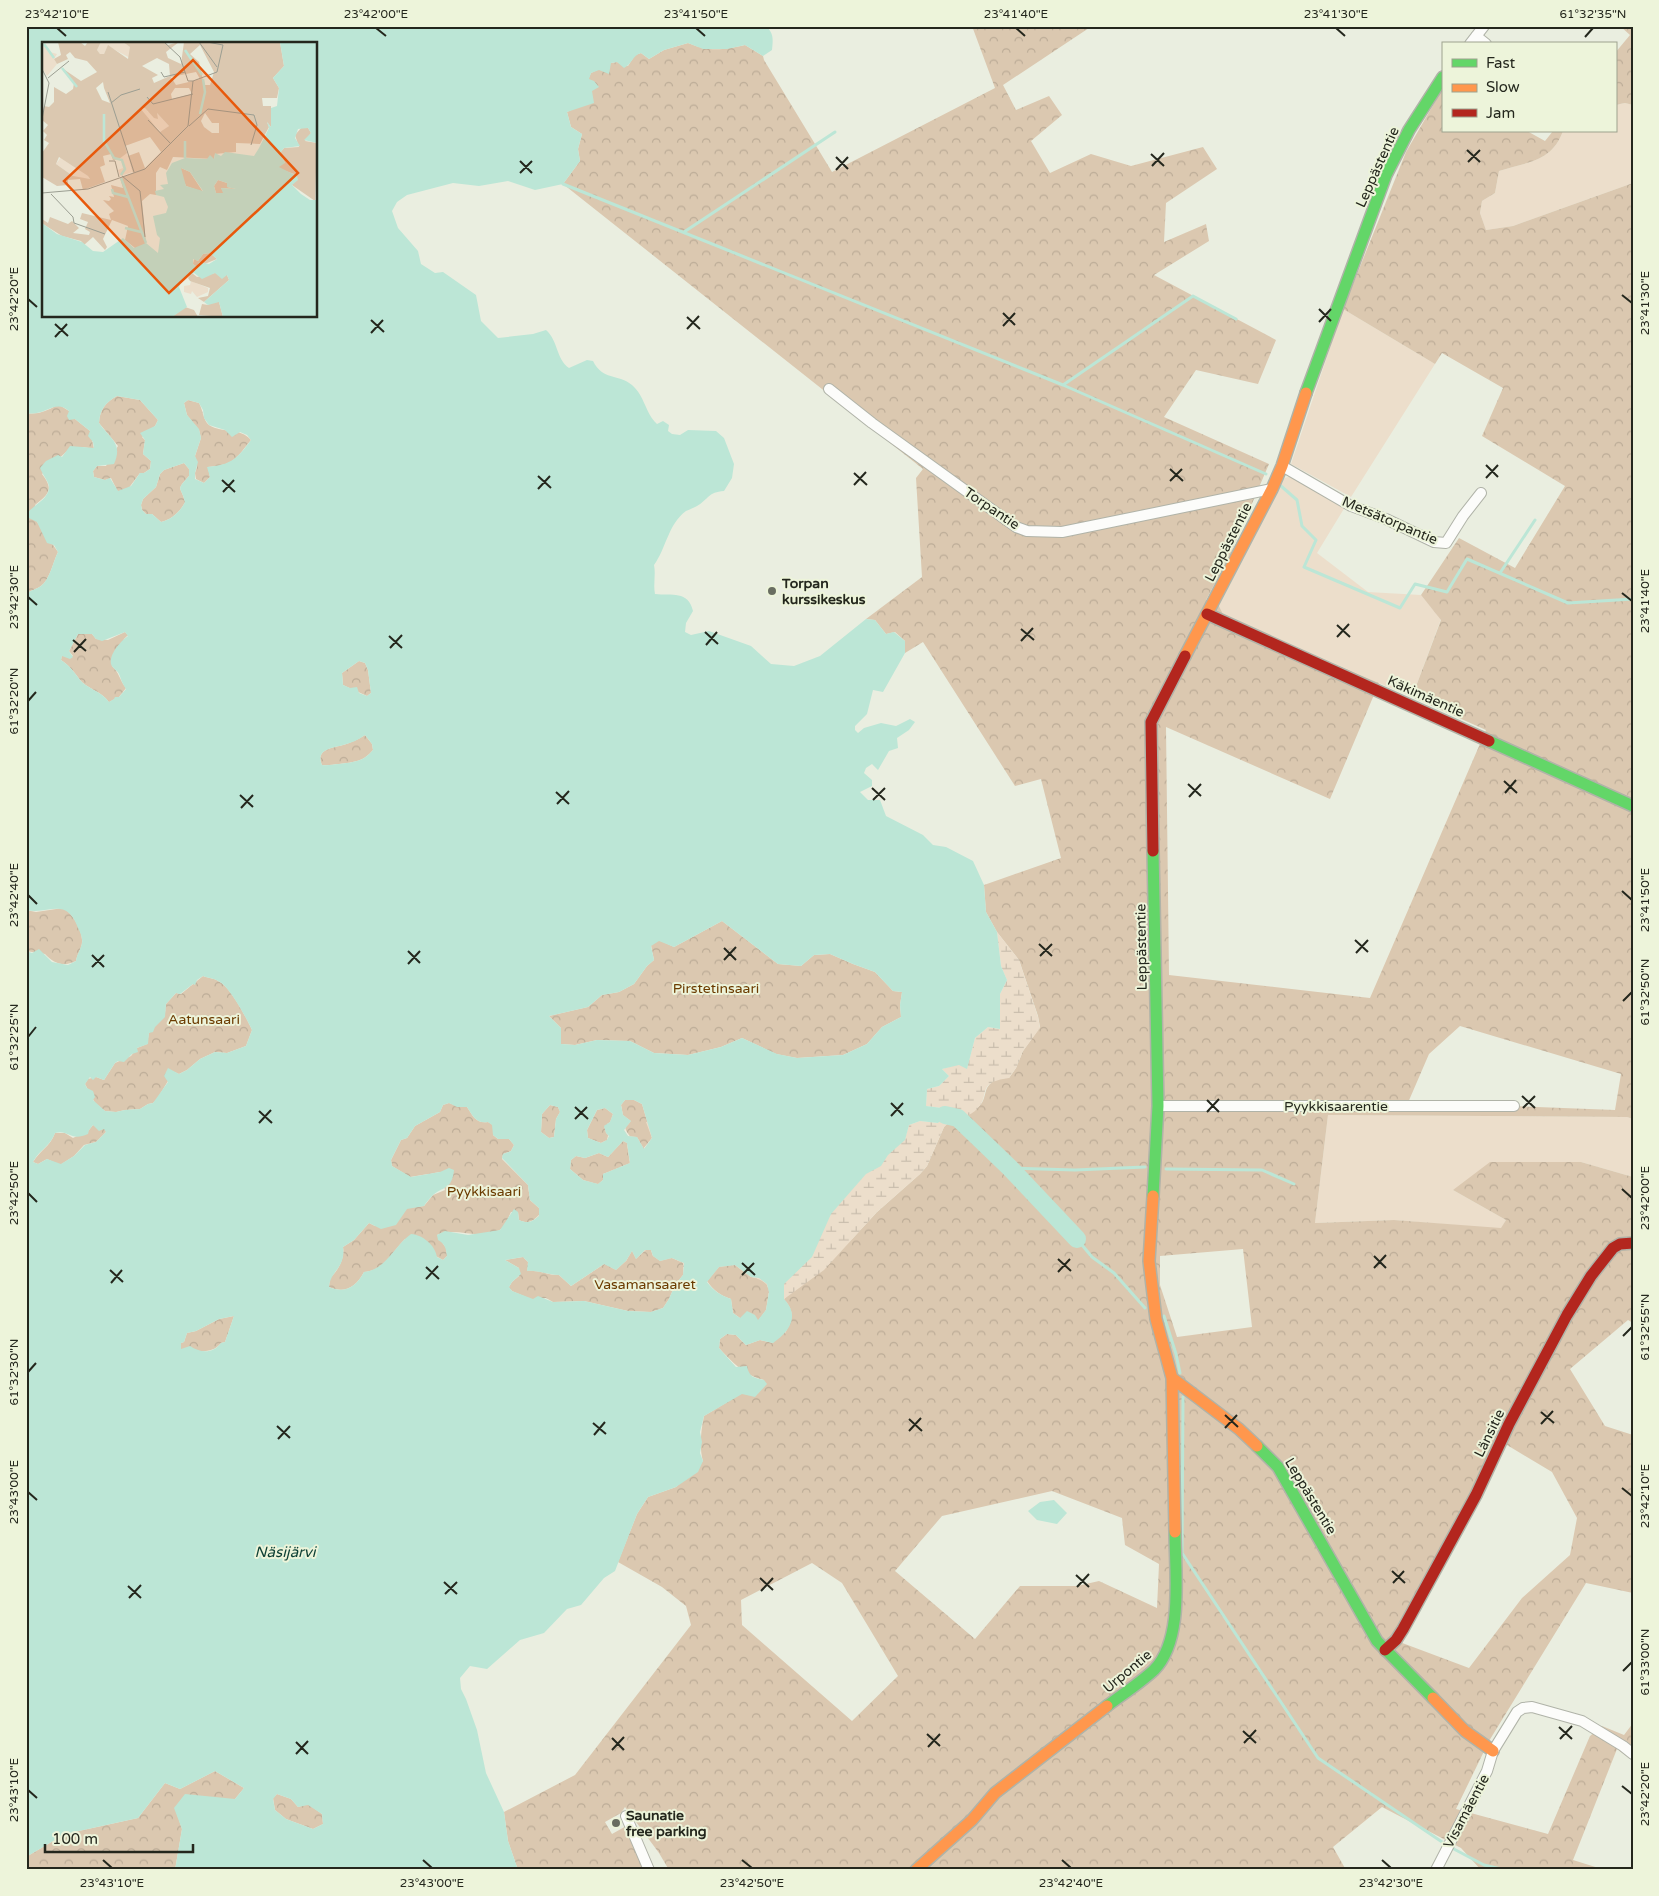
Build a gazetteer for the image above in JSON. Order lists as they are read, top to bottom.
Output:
{
  "streets": {
    "street": [
      "Leppästentie",
      "Torpantie",
      "Metsätorpantie",
      "Käkimäentie",
      "Pyykkisaarentie",
      "Länsitie",
      "Urpontie",
      "Visamäentie"
    ]
  },
  "crossings": [
    ["Leppästentie", "Torpantie"],
    ["Leppästentie", "Metsätorpantie"],
    ["Leppästentie", "Käkimäentie"],
    ["Leppästentie", "Pyykkisaarentie"],
    ["Leppästentie", "Länsitie"],
    ["Leppästentie", "Urpontie"],
    ["Leppästentie", "Visamäentie"]
  ],
  "water": ["Näsijärvi"],
  "parks": [
    "Pirstetinsaari",
    "Aatunsaari",
    "Pyykkisaari",
    "Vasamansaaret"
  ],
  "places": ["Torpan kurssikeskus", "Saunatie free parking"],
  "legend": ["Fast", "Slow", "Jam"],
  "scale_bar": "100 m",
  "coordinates": [
    "23°42'10\"E",
    "23°42'00\"E",
    "23°41'50\"E",
    "23°41'40\"E",
    "23°41'30\"E",
    "61°32'35\"N",
    "23°42'20\"E",
    "23°42'30\"E",
    "61°32'20\"N",
    "23°42'40\"E",
    "61°32'50\"N",
    "61°32'25\"N",
    "23°42'50\"E",
    "61°32'55\"N",
    "61°32'30\"N",
    "23°43'00\"E",
    "61°33'00\"N",
    "23°43'10\"E"
  ]
}
